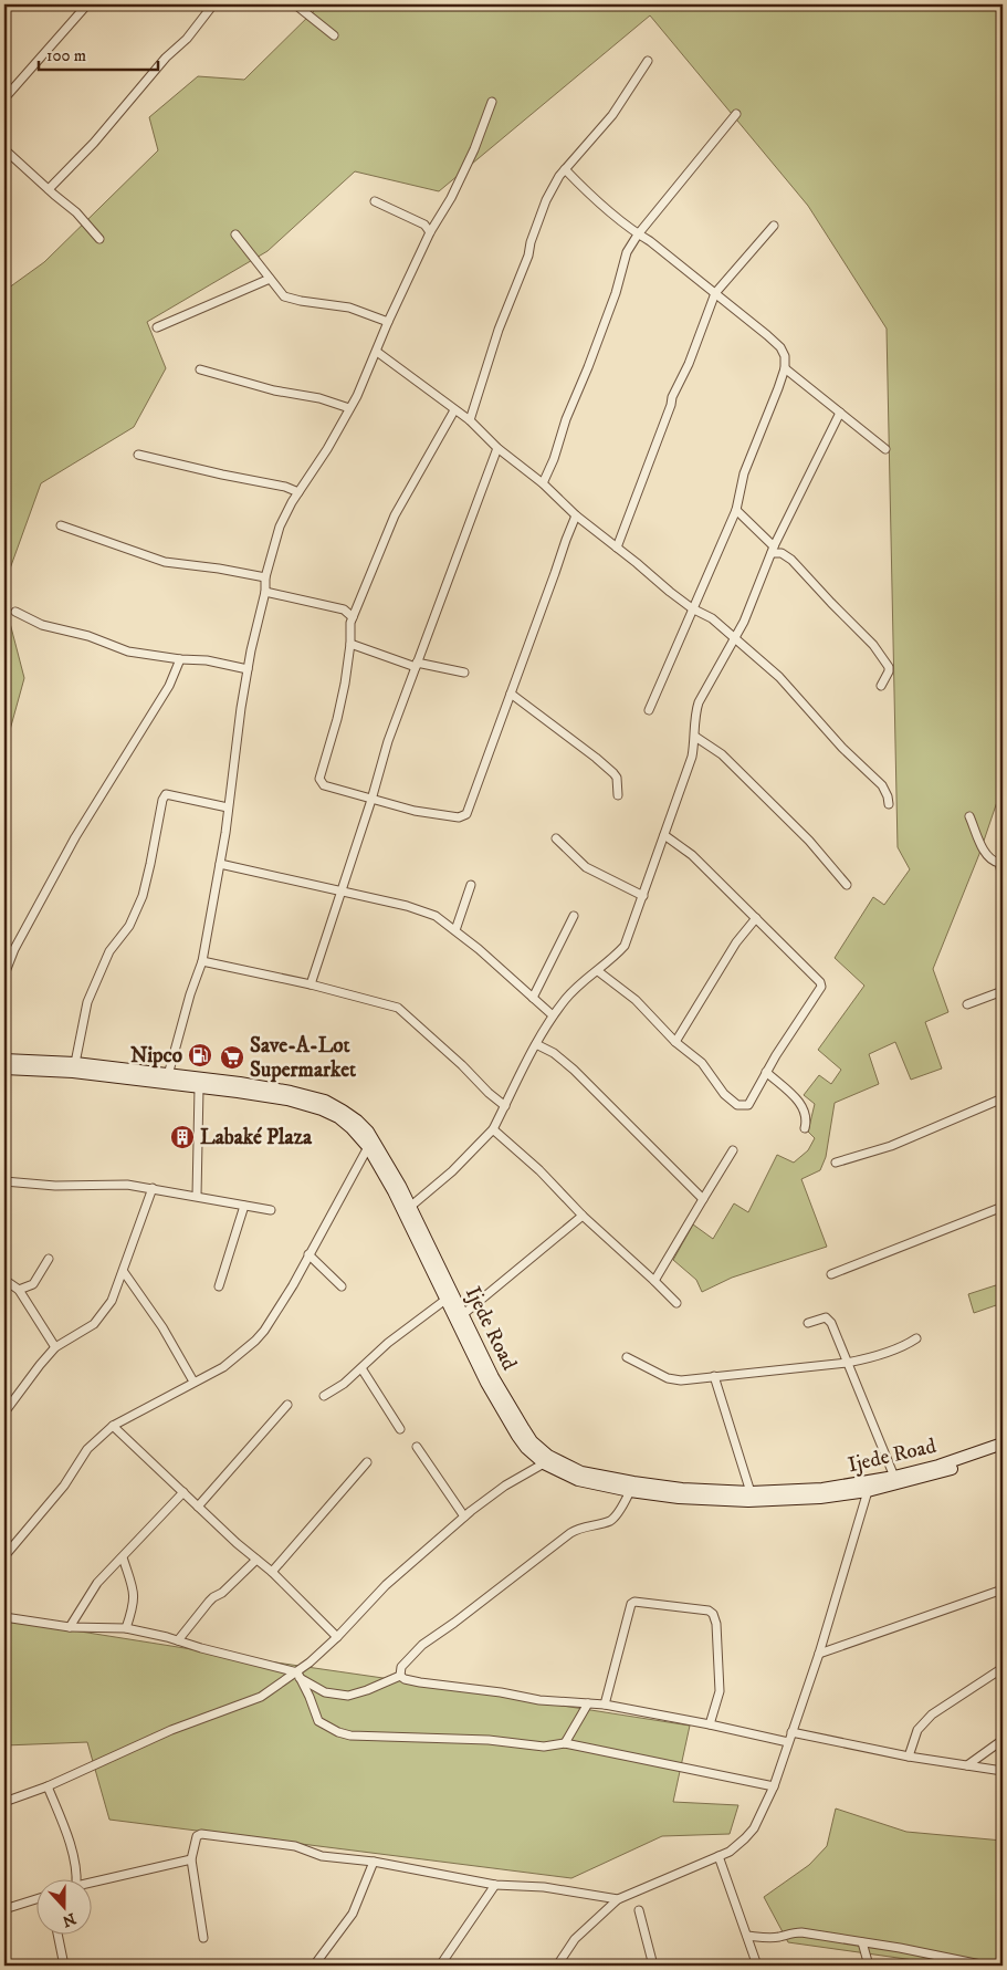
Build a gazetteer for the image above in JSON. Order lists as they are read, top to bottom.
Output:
{
  "streets": {
    "main road": ["Ijede Road"]
  },
  "places": {
    "fuel station": ["Nipco"],
    "supermarket": ["Save-A-Lot Supermarket"],
    "building": ["Labaké Plaza"]
  },
  "scale_bar": "100 m",
  "north": "bottom"
}
